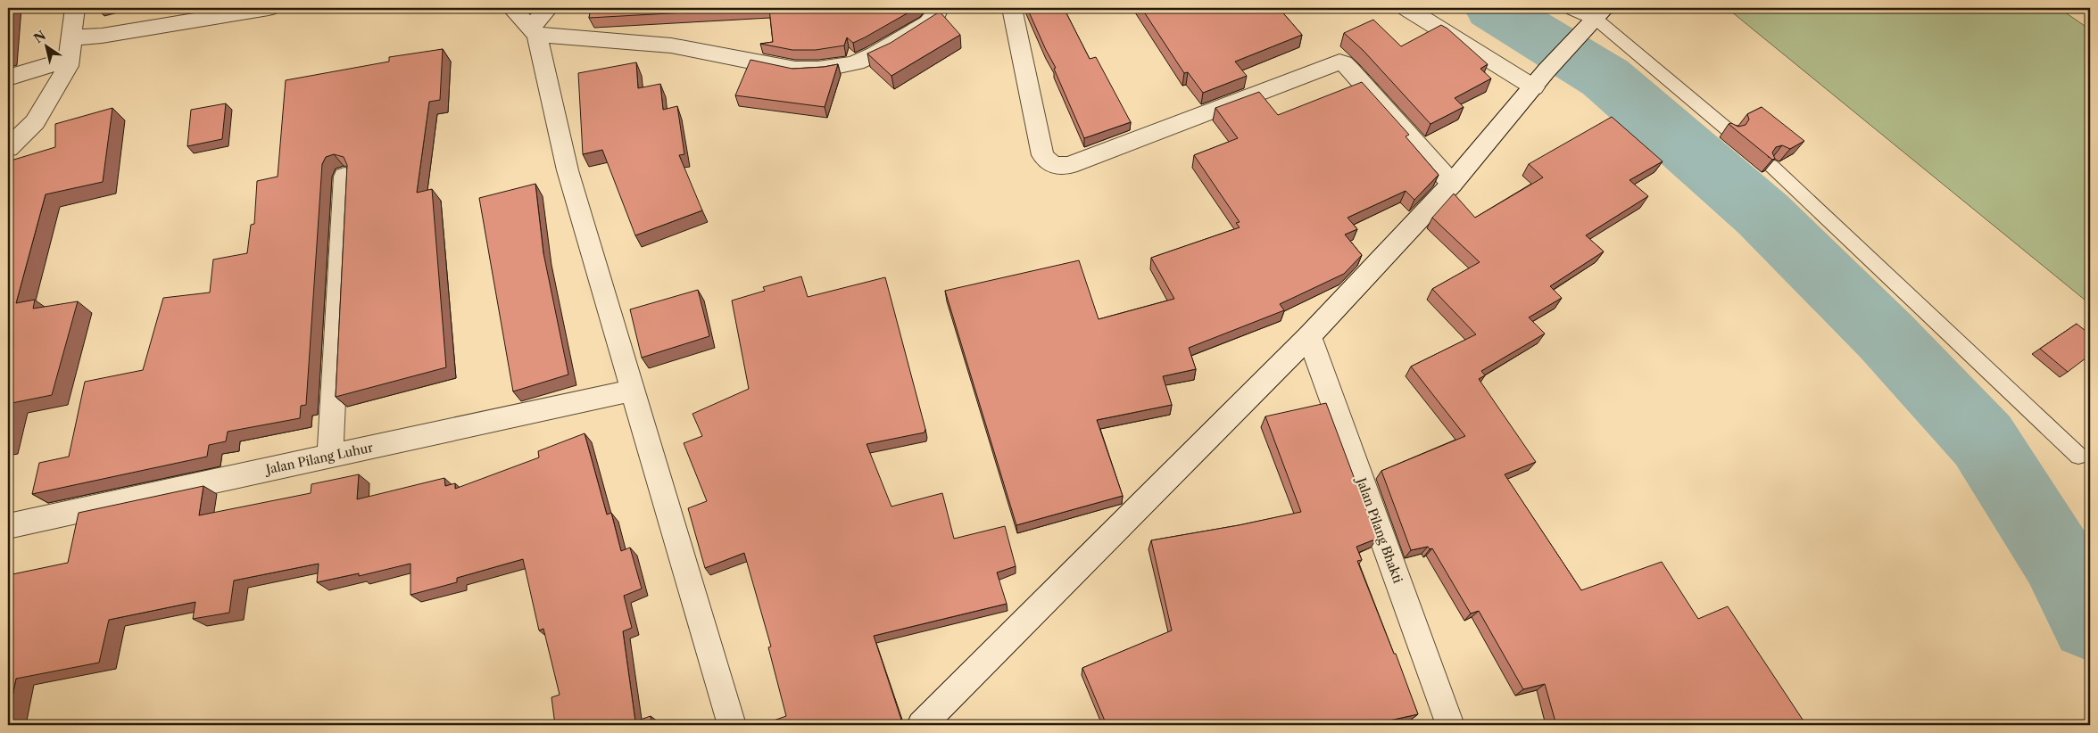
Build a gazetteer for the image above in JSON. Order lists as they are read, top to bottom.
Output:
{
  "streets": {
    "street": ["Jalan Pilang Luhur", "Jalan Pilang Bhakti"]
  },
  "north": "top left"
}
